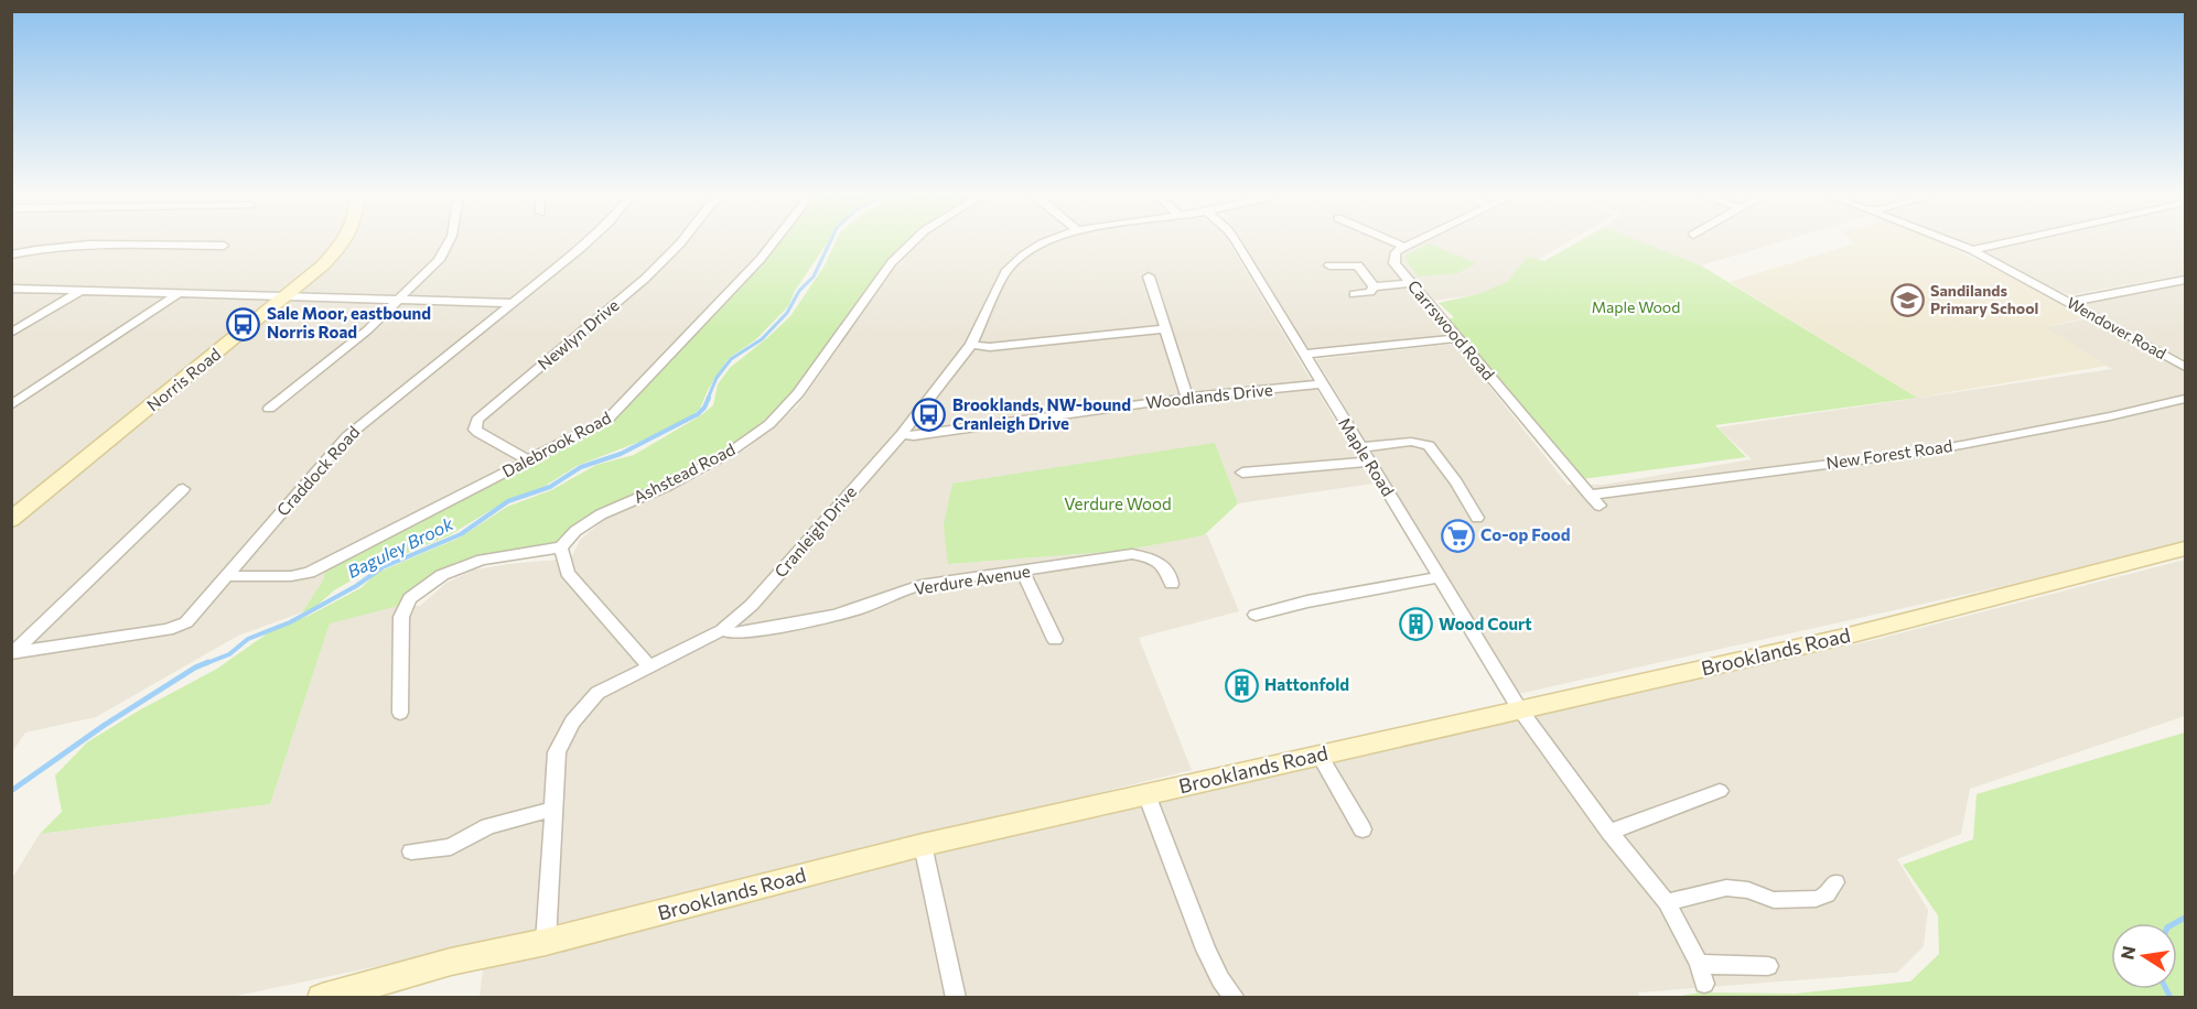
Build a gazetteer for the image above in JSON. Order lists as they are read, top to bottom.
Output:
{
  "streets": {
    "street": [
      "Wendover Road",
      "Carrswood Road",
      "Newlyn Drive",
      "Norris Road",
      "Woodlands Drive",
      "Dalebrook Road",
      "New Forest Road",
      "Maple Road",
      "Craddock Road",
      "Ashstead Road",
      "Cranleigh Drive",
      "Verdure Avenue",
      "Brooklands Road"
    ]
  },
  "crossings": [
    ["Carrswood Road", "New Forest Road"],
    ["Newlyn Drive", "Dalebrook Road"],
    ["Woodlands Drive", "Maple Road"],
    ["Woodlands Drive", "Cranleigh Drive"],
    ["Dalebrook Road", "Craddock Road"],
    ["Maple Road", "Brooklands Road"],
    ["Cranleigh Drive", "Verdure Avenue"],
    ["Cranleigh Drive", "Brooklands Road"]
  ],
  "water": ["Baguley Brook"],
  "parks": ["Maple Wood", "Verdure Wood"],
  "places": {
    "school or university": ["Sandilands Primary School"],
    "bus stop": ["Sale Moor, eastbound Norris Road", "Brooklands, NW-bound Cranleigh Drive"],
    "supermarket": ["Co-op Food"],
    "building": ["Wood Court", "Hattonfold"]
  },
  "north": "left"
}
